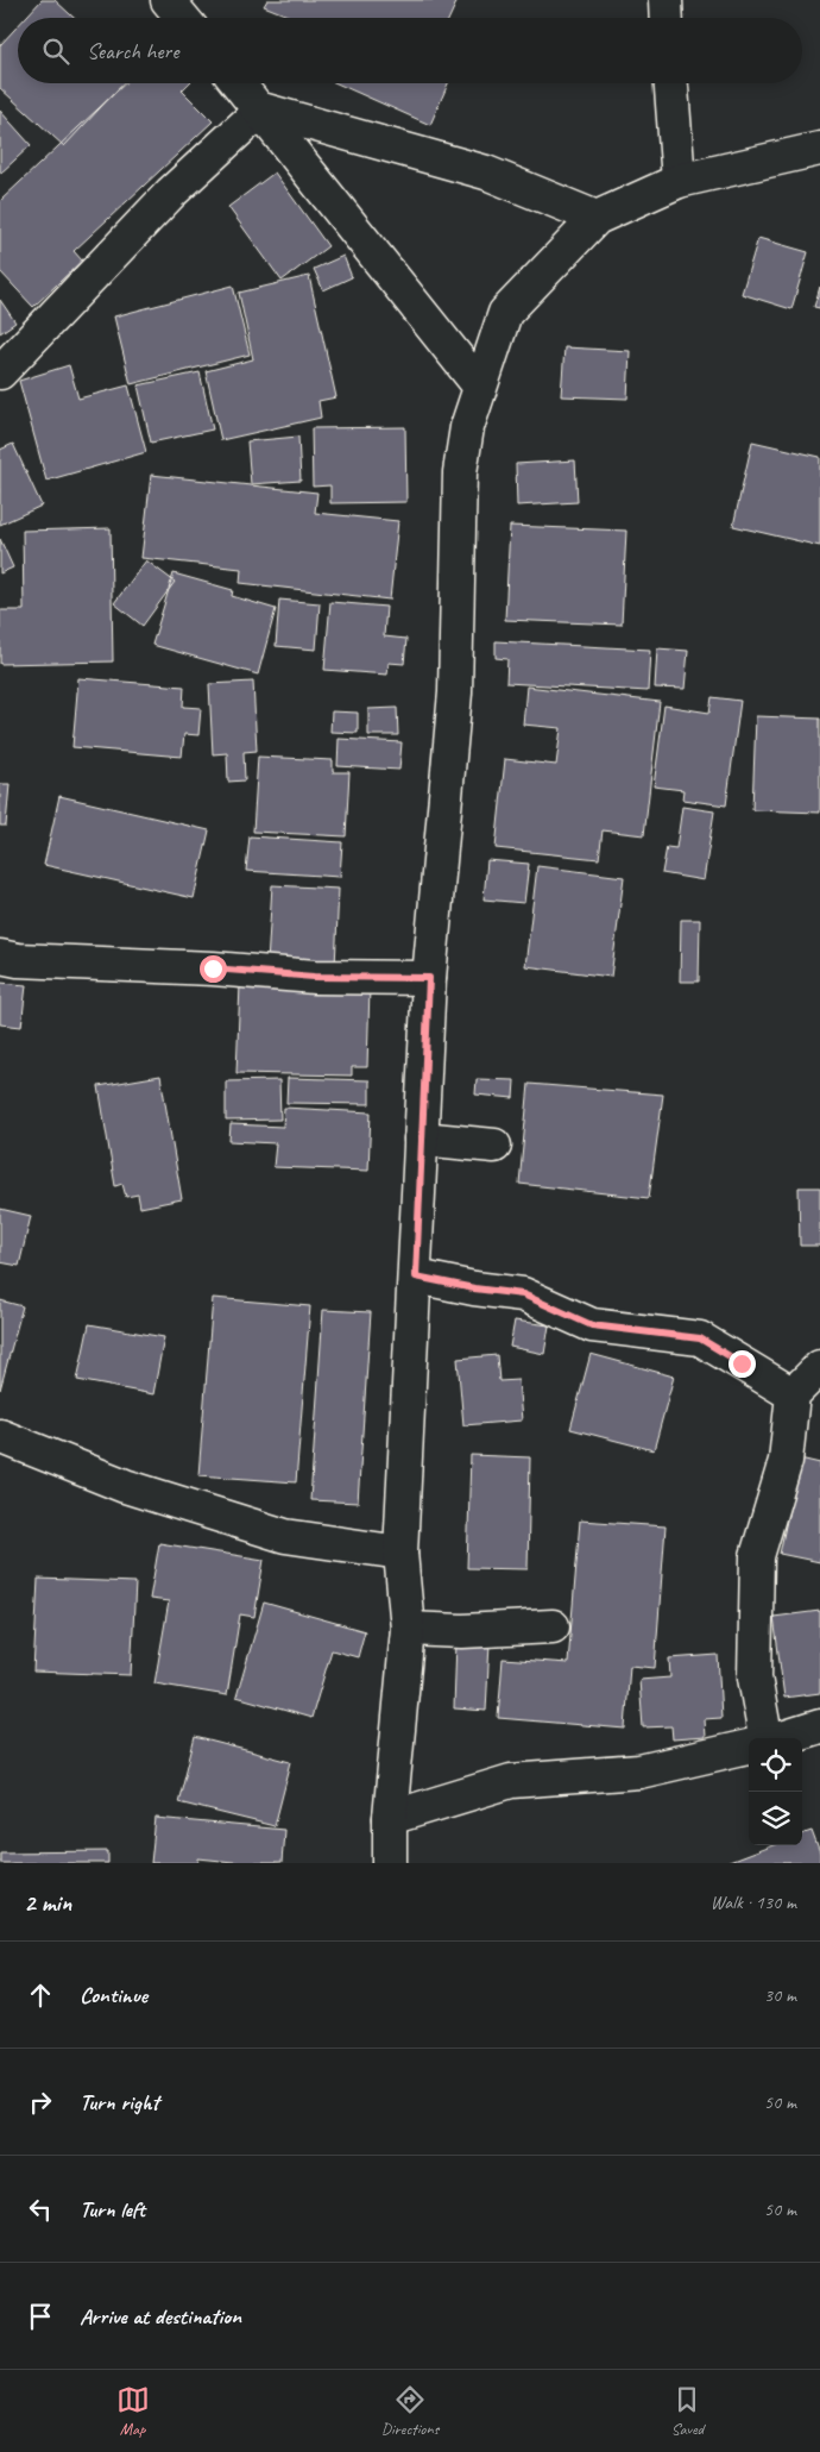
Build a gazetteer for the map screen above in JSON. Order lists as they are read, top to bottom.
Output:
{
  "page": {
    "search": "Search here",
    "heading": ["2 min", "Walk · 130 m"],
    "list": [
      ["Continue", "30 m"],
      ["Turn right", "50 m"],
      ["Turn left", "50 m"],
      "Arrive at destination"
    ],
    "nav": ["Map", "Directions", "Saved"]
  }
}
